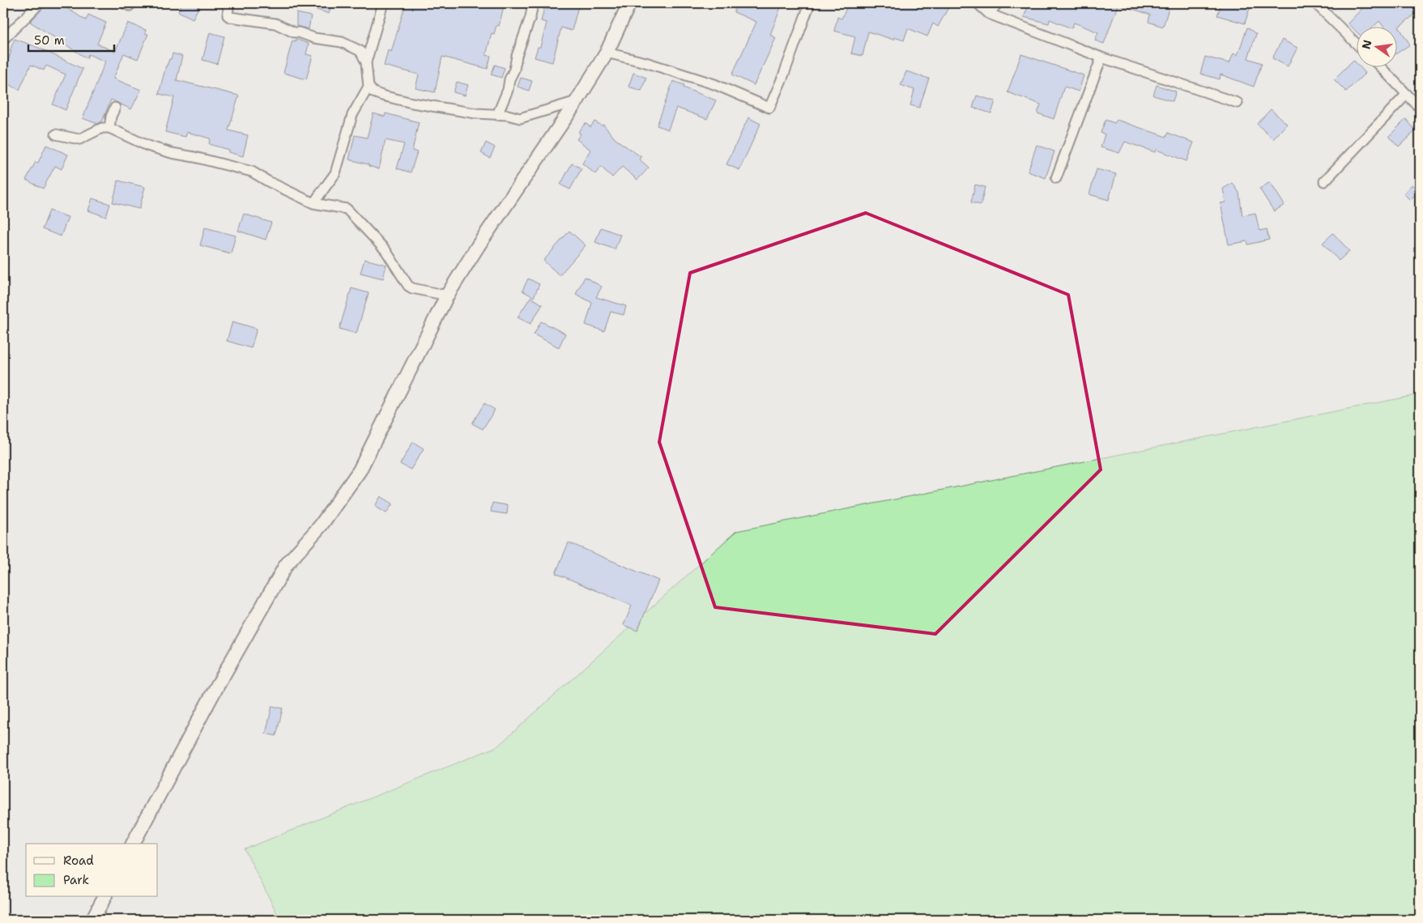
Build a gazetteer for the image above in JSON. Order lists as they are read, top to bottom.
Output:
{
  "legend": ["Road", "Park"],
  "scale_bar": "50 m",
  "north": "left"
}
